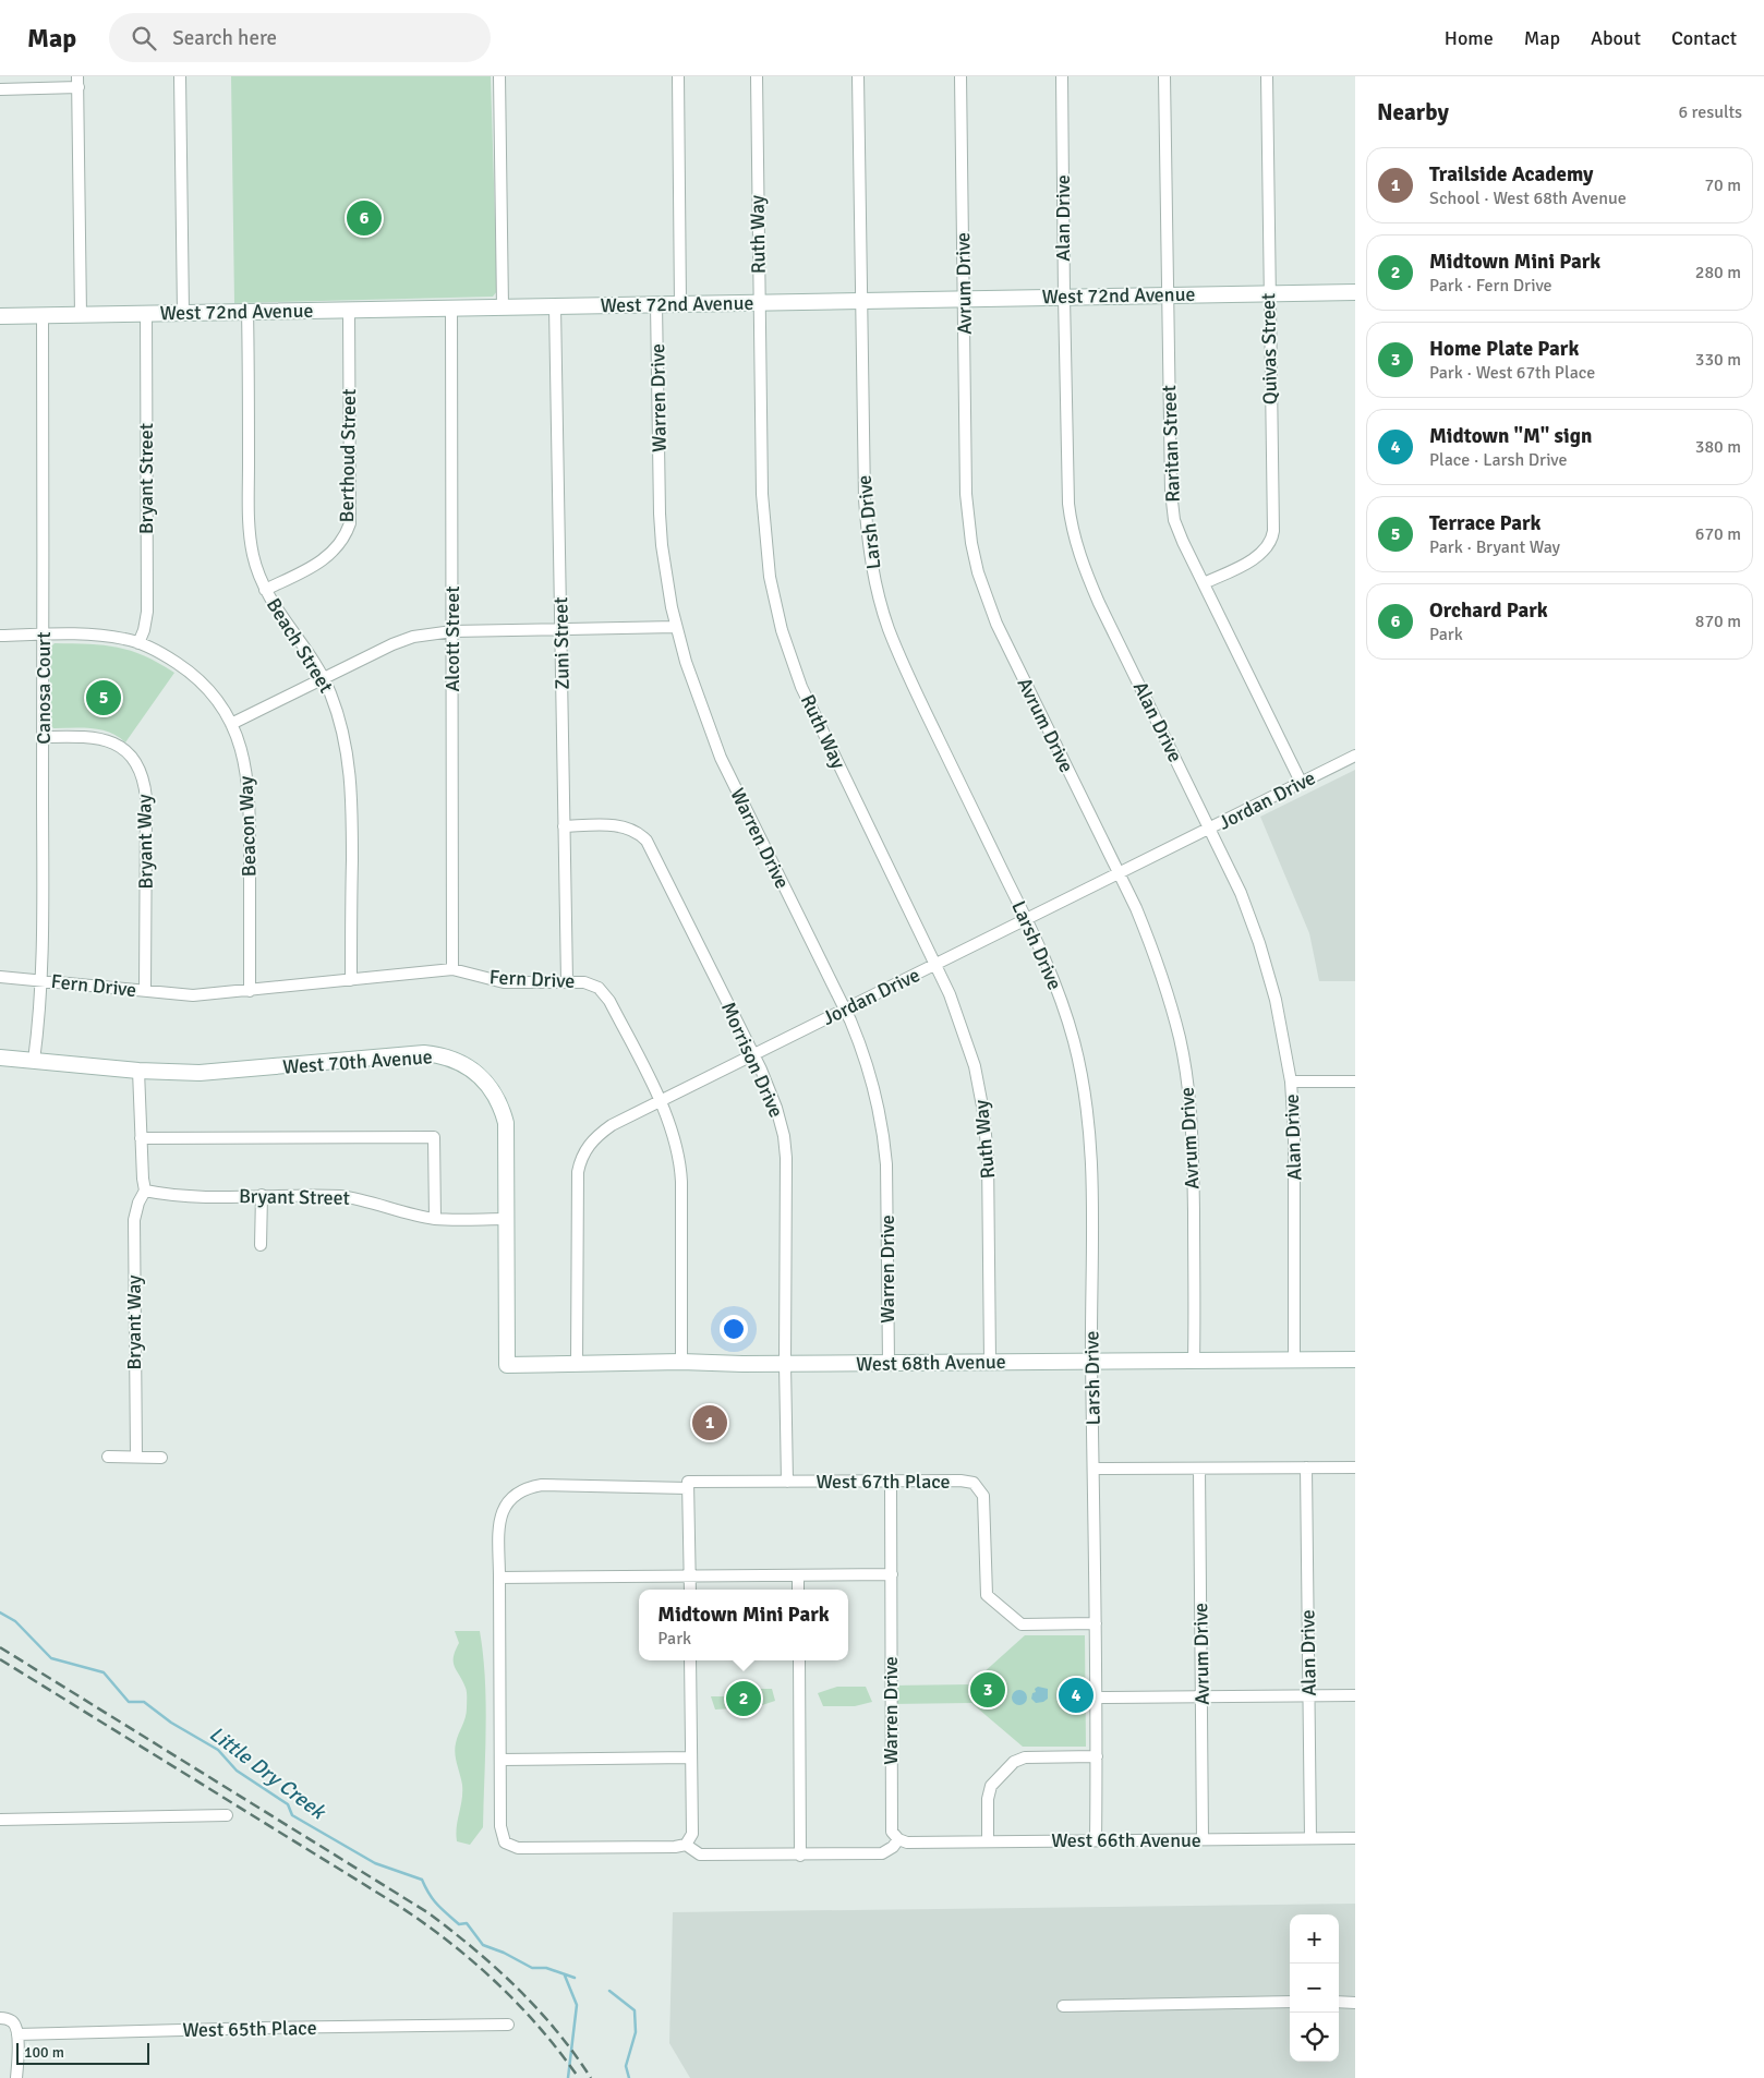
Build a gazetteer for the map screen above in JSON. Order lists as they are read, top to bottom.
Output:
{
  "streets": {
    "street": [
      "Alan Drive",
      "Ruth Way",
      "Avrum Drive",
      "West 72nd Avenue",
      "Quivas Street",
      "Warren Drive",
      "Raritan Street",
      "Berthoud Street",
      "Bryant Street",
      "Larsh Drive",
      "Alcott Street",
      "Zuni Street",
      "Beach Street",
      "Canosa Court",
      "Jordan Drive",
      "Beacon Way",
      "Bryant Way",
      "Fern Drive",
      "Morrison Drive",
      "West 70th Avenue",
      "West 68th Avenue",
      "West 67th Place",
      "West 66th Avenue",
      "West 65th Place"
    ]
  },
  "crossings": [
    ["Alan Drive", "West 72nd Avenue"],
    ["Alan Drive", "Jordan Drive"],
    ["Alan Drive", "West 68th Avenue"],
    ["Alan Drive", "West 66th Avenue"],
    ["Ruth Way", "West 72nd Avenue"],
    ["Ruth Way", "Jordan Drive"],
    ["Ruth Way", "West 68th Avenue"],
    ["Avrum Drive", "West 72nd Avenue"],
    ["Avrum Drive", "Jordan Drive"],
    ["Avrum Drive", "West 68th Avenue"],
    ["Avrum Drive", "West 66th Avenue"],
    ["West 72nd Avenue", "Quivas Street"],
    ["West 72nd Avenue", "Warren Drive"],
    ["West 72nd Avenue", "Raritan Street"],
    ["West 72nd Avenue", "Berthoud Street"],
    ["West 72nd Avenue", "Bryant Street"],
    ["West 72nd Avenue", "Larsh Drive"],
    ["West 72nd Avenue", "Alcott Street"],
    ["West 72nd Avenue", "Zuni Street"],
    ["West 72nd Avenue", "Beach Street"],
    ["West 72nd Avenue", "Canosa Court"],
    ["Quivas Street", "Raritan Street"],
    ["Warren Drive", "Jordan Drive"],
    ["Warren Drive", "West 68th Avenue"],
    ["Warren Drive", "West 67th Place"],
    ["Warren Drive", "West 66th Avenue"],
    ["Raritan Street", "Jordan Drive"],
    ["Berthoud Street", "Beach Street"],
    ["Bryant Street", "Beacon Way"],
    ["Bryant Street", "Bryant Way"],
    ["Bryant Street", "West 70th Avenue"],
    ["Larsh Drive", "Jordan Drive"],
    ["Larsh Drive", "West 68th Avenue"],
    ["Larsh Drive", "West 67th Place"],
    ["Larsh Drive", "West 66th Avenue"],
    ["Alcott Street", "Fern Drive"],
    ["Zuni Street", "Fern Drive"],
    ["Zuni Street", "Morrison Drive"],
    ["Beach Street", "Fern Drive"],
    ["Canosa Court", "Beacon Way"],
    ["Canosa Court", "Bryant Way"],
    ["Canosa Court", "Fern Drive"],
    ["Canosa Court", "West 70th Avenue"],
    ["Jordan Drive", "Fern Drive"],
    ["Jordan Drive", "Morrison Drive"],
    ["Jordan Drive", "West 68th Avenue"],
    ["Beacon Way", "Fern Drive"],
    ["Bryant Way", "Fern Drive"],
    ["Fern Drive", "West 68th Avenue"],
    ["Morrison Drive", "West 68th Avenue"],
    ["Morrison Drive", "West 67th Place"],
    ["West 70th Avenue", "West 68th Avenue"]
  ],
  "water": ["Little Dry Creek"],
  "scale_bar": "100 m",
  "page": {
    "header": "Map",
    "search": "Search here",
    "nav": [
      "Home",
      "Map",
      "About",
      "Contact"
    ],
    "heading": ["Nearby", "6 results"],
    "list": [
      {
        "mark": "1",
        "name": "Trailside Academy",
        "note": "School · West 68th Avenue",
        "value": "70 m"
      },
      {
        "mark": "2",
        "name": "Midtown Mini Park",
        "note": "Park · Fern Drive",
        "value": "280 m"
      },
      {
        "mark": "3",
        "name": "Home Plate Park",
        "note": "Park · West 67th Place",
        "value": "330 m"
      },
      {
        "mark": "4",
        "name": "Midtown \"M\" sign",
        "note": "Place · Larsh Drive",
        "value": "380 m"
      },
      {
        "mark": "5",
        "name": "Terrace Park",
        "note": "Park · Bryant Way",
        "value": "670 m"
      },
      {
        "mark": "6",
        "name": "Orchard Park",
        "note": "Park",
        "value": "870 m"
      }
    ],
    "pins": [
      "6",
      "5",
      "1",
      "3",
      "4",
      "2"
    ],
    "popup": ["Midtown Mini Park", "Park"],
    "map_buttons": ["+", "−"],
    "scale": "100 m"
  }
}
